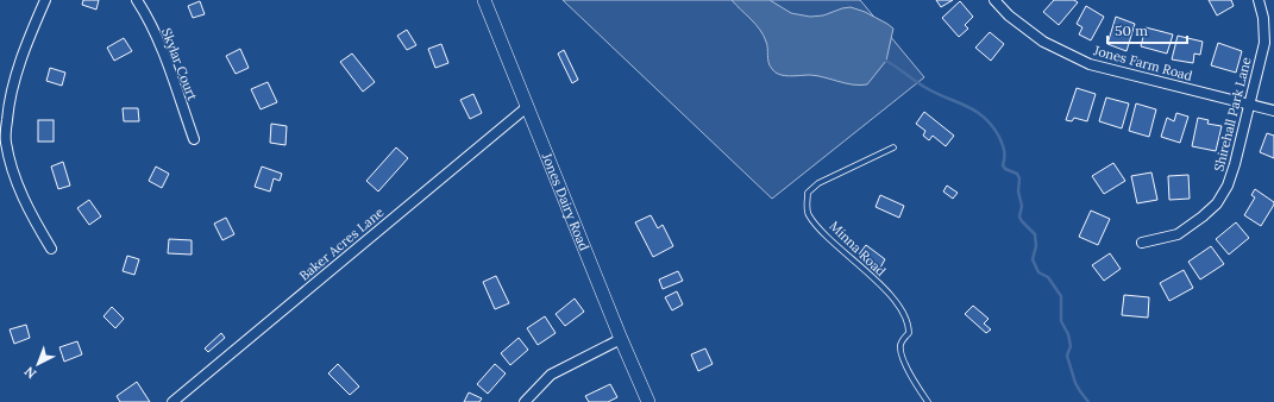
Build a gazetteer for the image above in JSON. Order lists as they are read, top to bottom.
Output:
{
  "streets": {
    "street": [
      "Jones Farm Road",
      "Skylar Court",
      "Shirehall Park Lane",
      "Jones Dairy Road",
      "Baker Acres Lane"
    ],
    "lane": ["Minna Road"]
  },
  "crossings": [
    ["Jones Farm Road", "Shirehall Park Lane"],
    ["Jones Dairy Road", "Baker Acres Lane"]
  ],
  "scale_bar": "50 m",
  "north": "bottom left"
}
